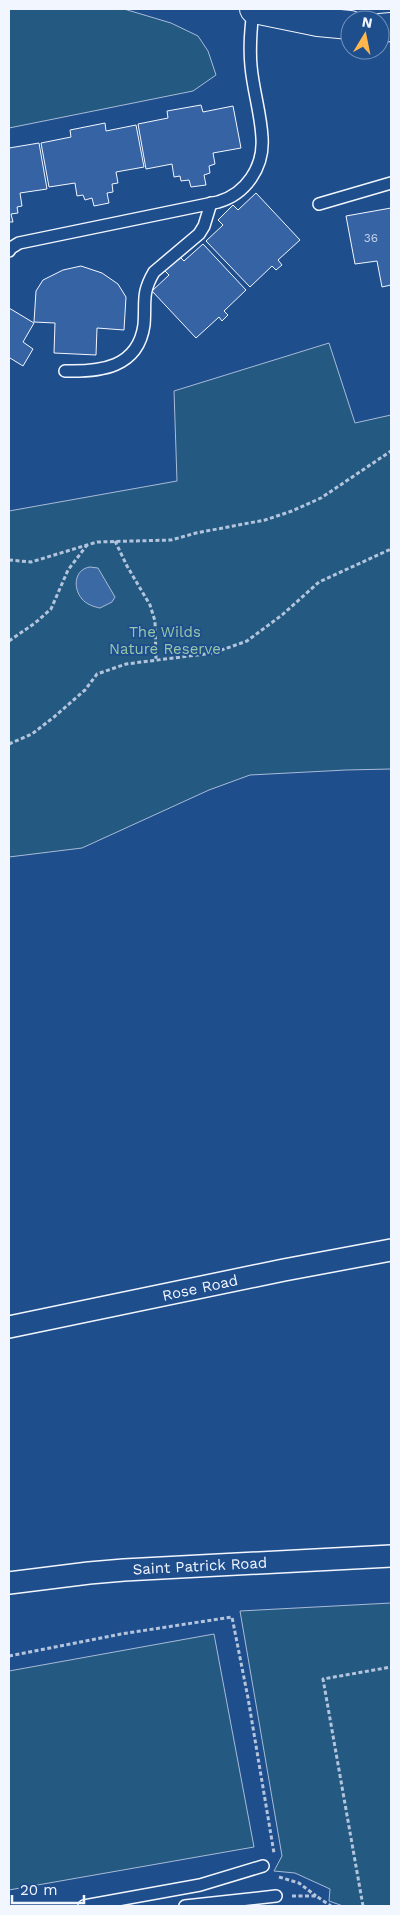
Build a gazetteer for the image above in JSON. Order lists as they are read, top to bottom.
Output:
{
  "streets": {
    "street": ["Rose Road", "Saint Patrick Road"]
  },
  "parks": ["The Wilds Nature Reserve"],
  "house_numbers": ["36"],
  "scale_bar": "20 m",
  "north": "top"
}
